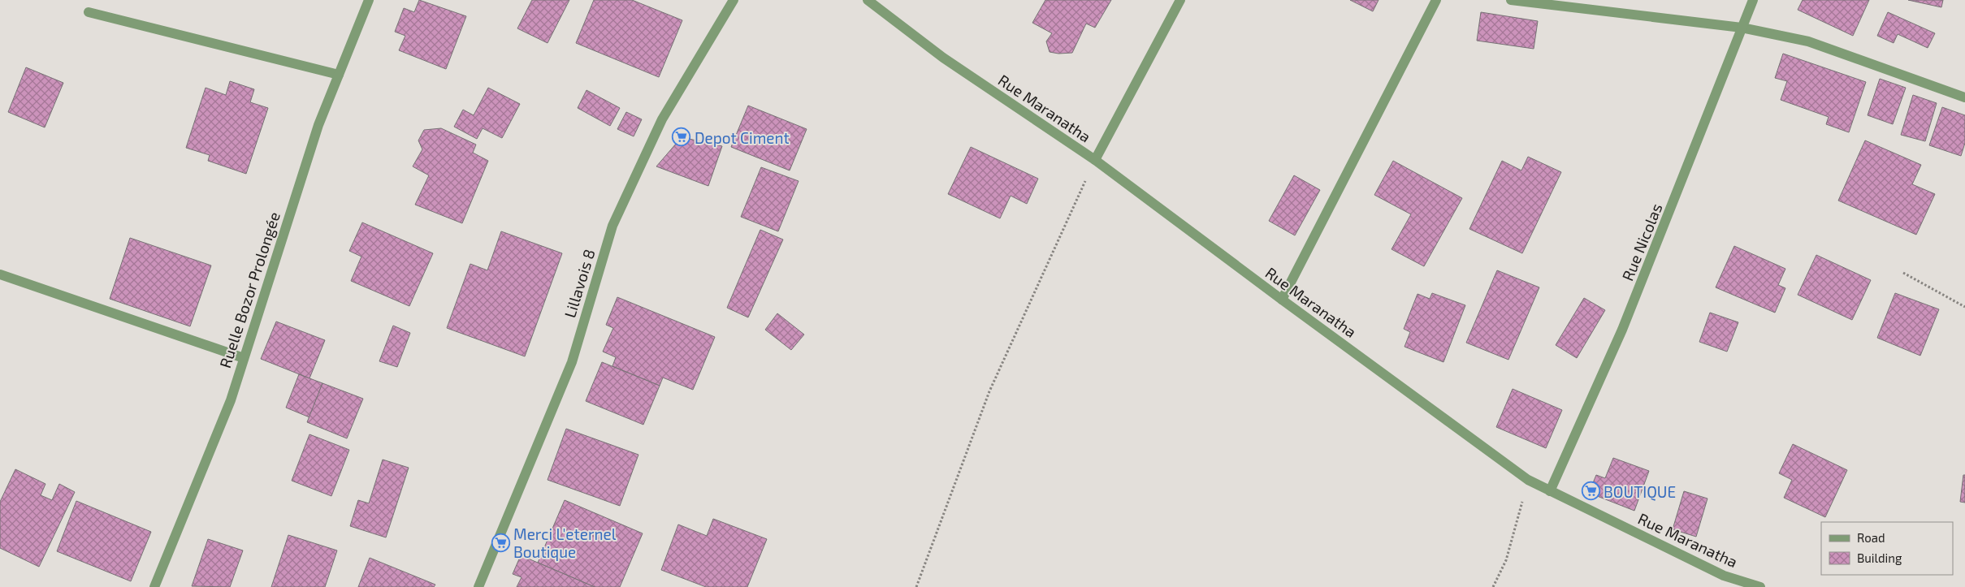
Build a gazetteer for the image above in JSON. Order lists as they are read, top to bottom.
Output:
{
  "streets": {
    "street": [
      "Rue Maranatha",
      "Rue Nicolas",
      "Lillavois 8",
      "Ruelle Bozor Prolongée"
    ]
  },
  "crossings": [
    ["Rue Maranatha", "Rue Nicolas"]
  ],
  "places": {
    "supermarket": ["Depot Ciment", "BOUTIQUE", "Merci L'eternel Boutique"]
  },
  "legend": ["Road", "Building"]
}
